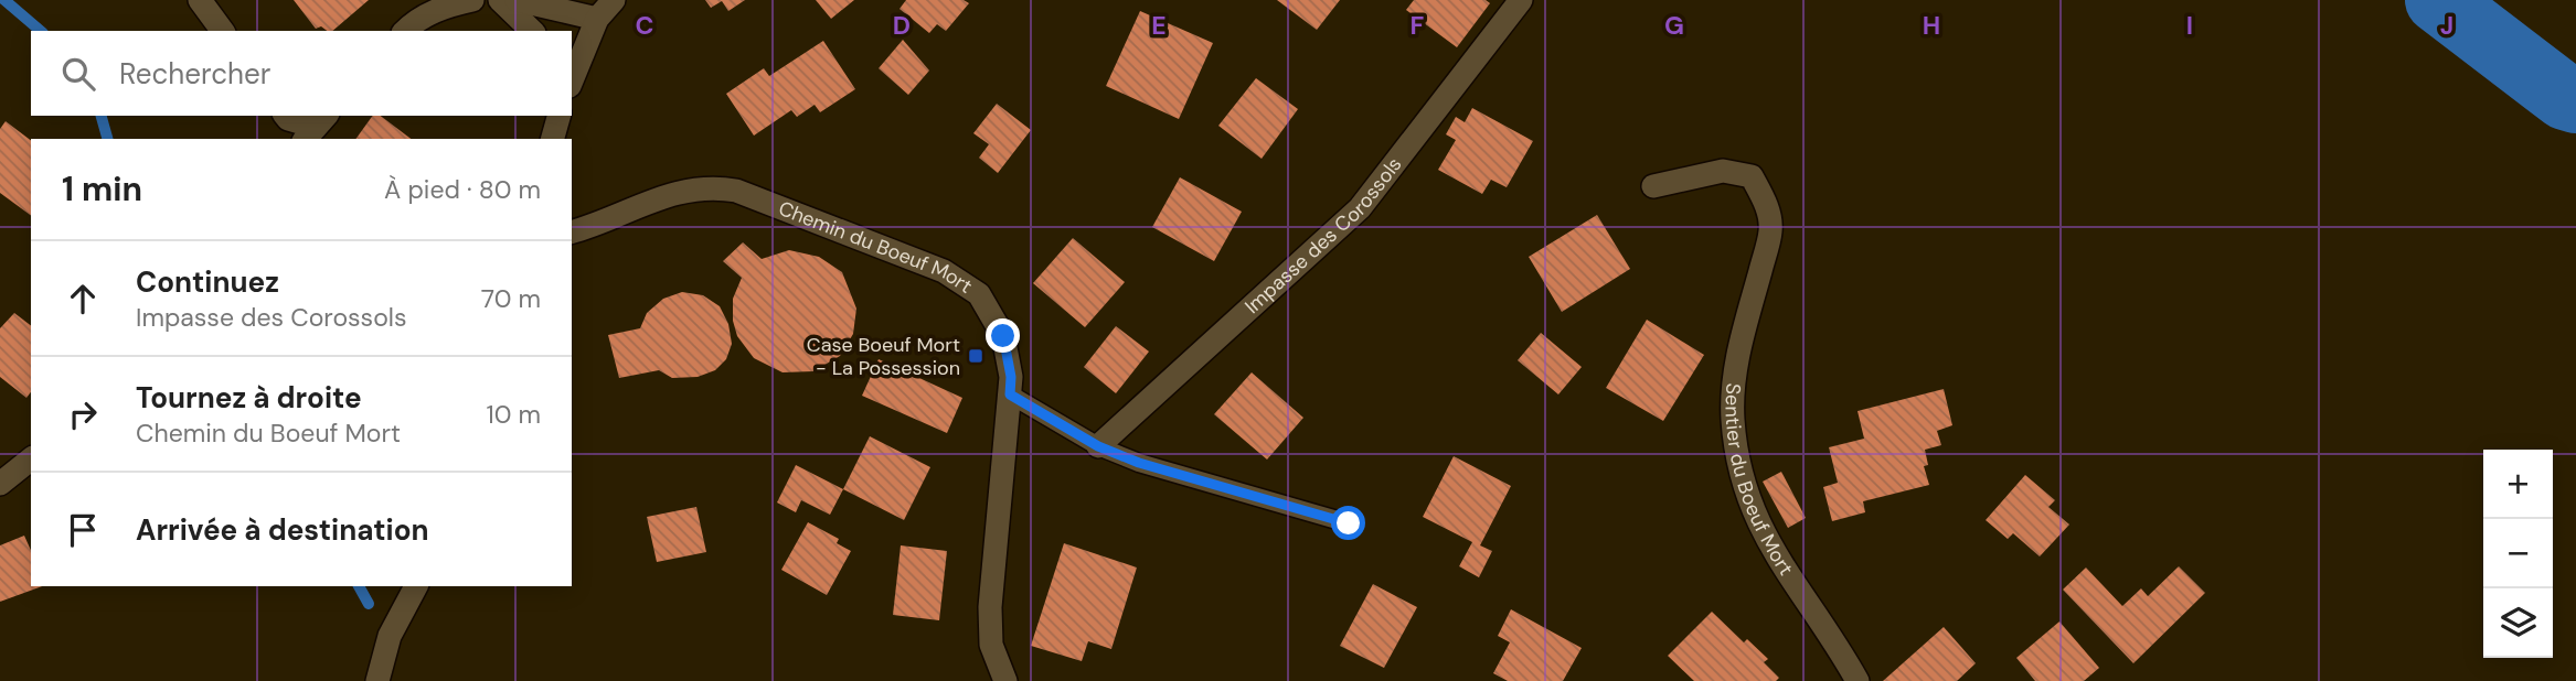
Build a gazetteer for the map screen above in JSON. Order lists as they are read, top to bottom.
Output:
{
  "streets": {
    "street": ["Impasse des Corossols", "Chemin du Boeuf Mort", "Sentier du Boeuf Mort"]
  },
  "places": {
    "transit": ["Case Boeuf Mort - La Possession"]
  },
  "page": {
    "search": "Rechercher",
    "heading": ["1 min", "À pied · 80 m"],
    "list": [
      ["Continuez", "Impasse des Corossols", "70 m"],
      ["Tournez à droite", "Chemin du Boeuf Mort", "10 m"],
      "Arrivée à destination"
    ],
    "map_buttons": ["+", "−"]
  },
  "grid": {
    "columns": [
      "C",
      "D",
      "E",
      "F",
      "G",
      "H",
      "I",
      "J"
    ]
  }
}
